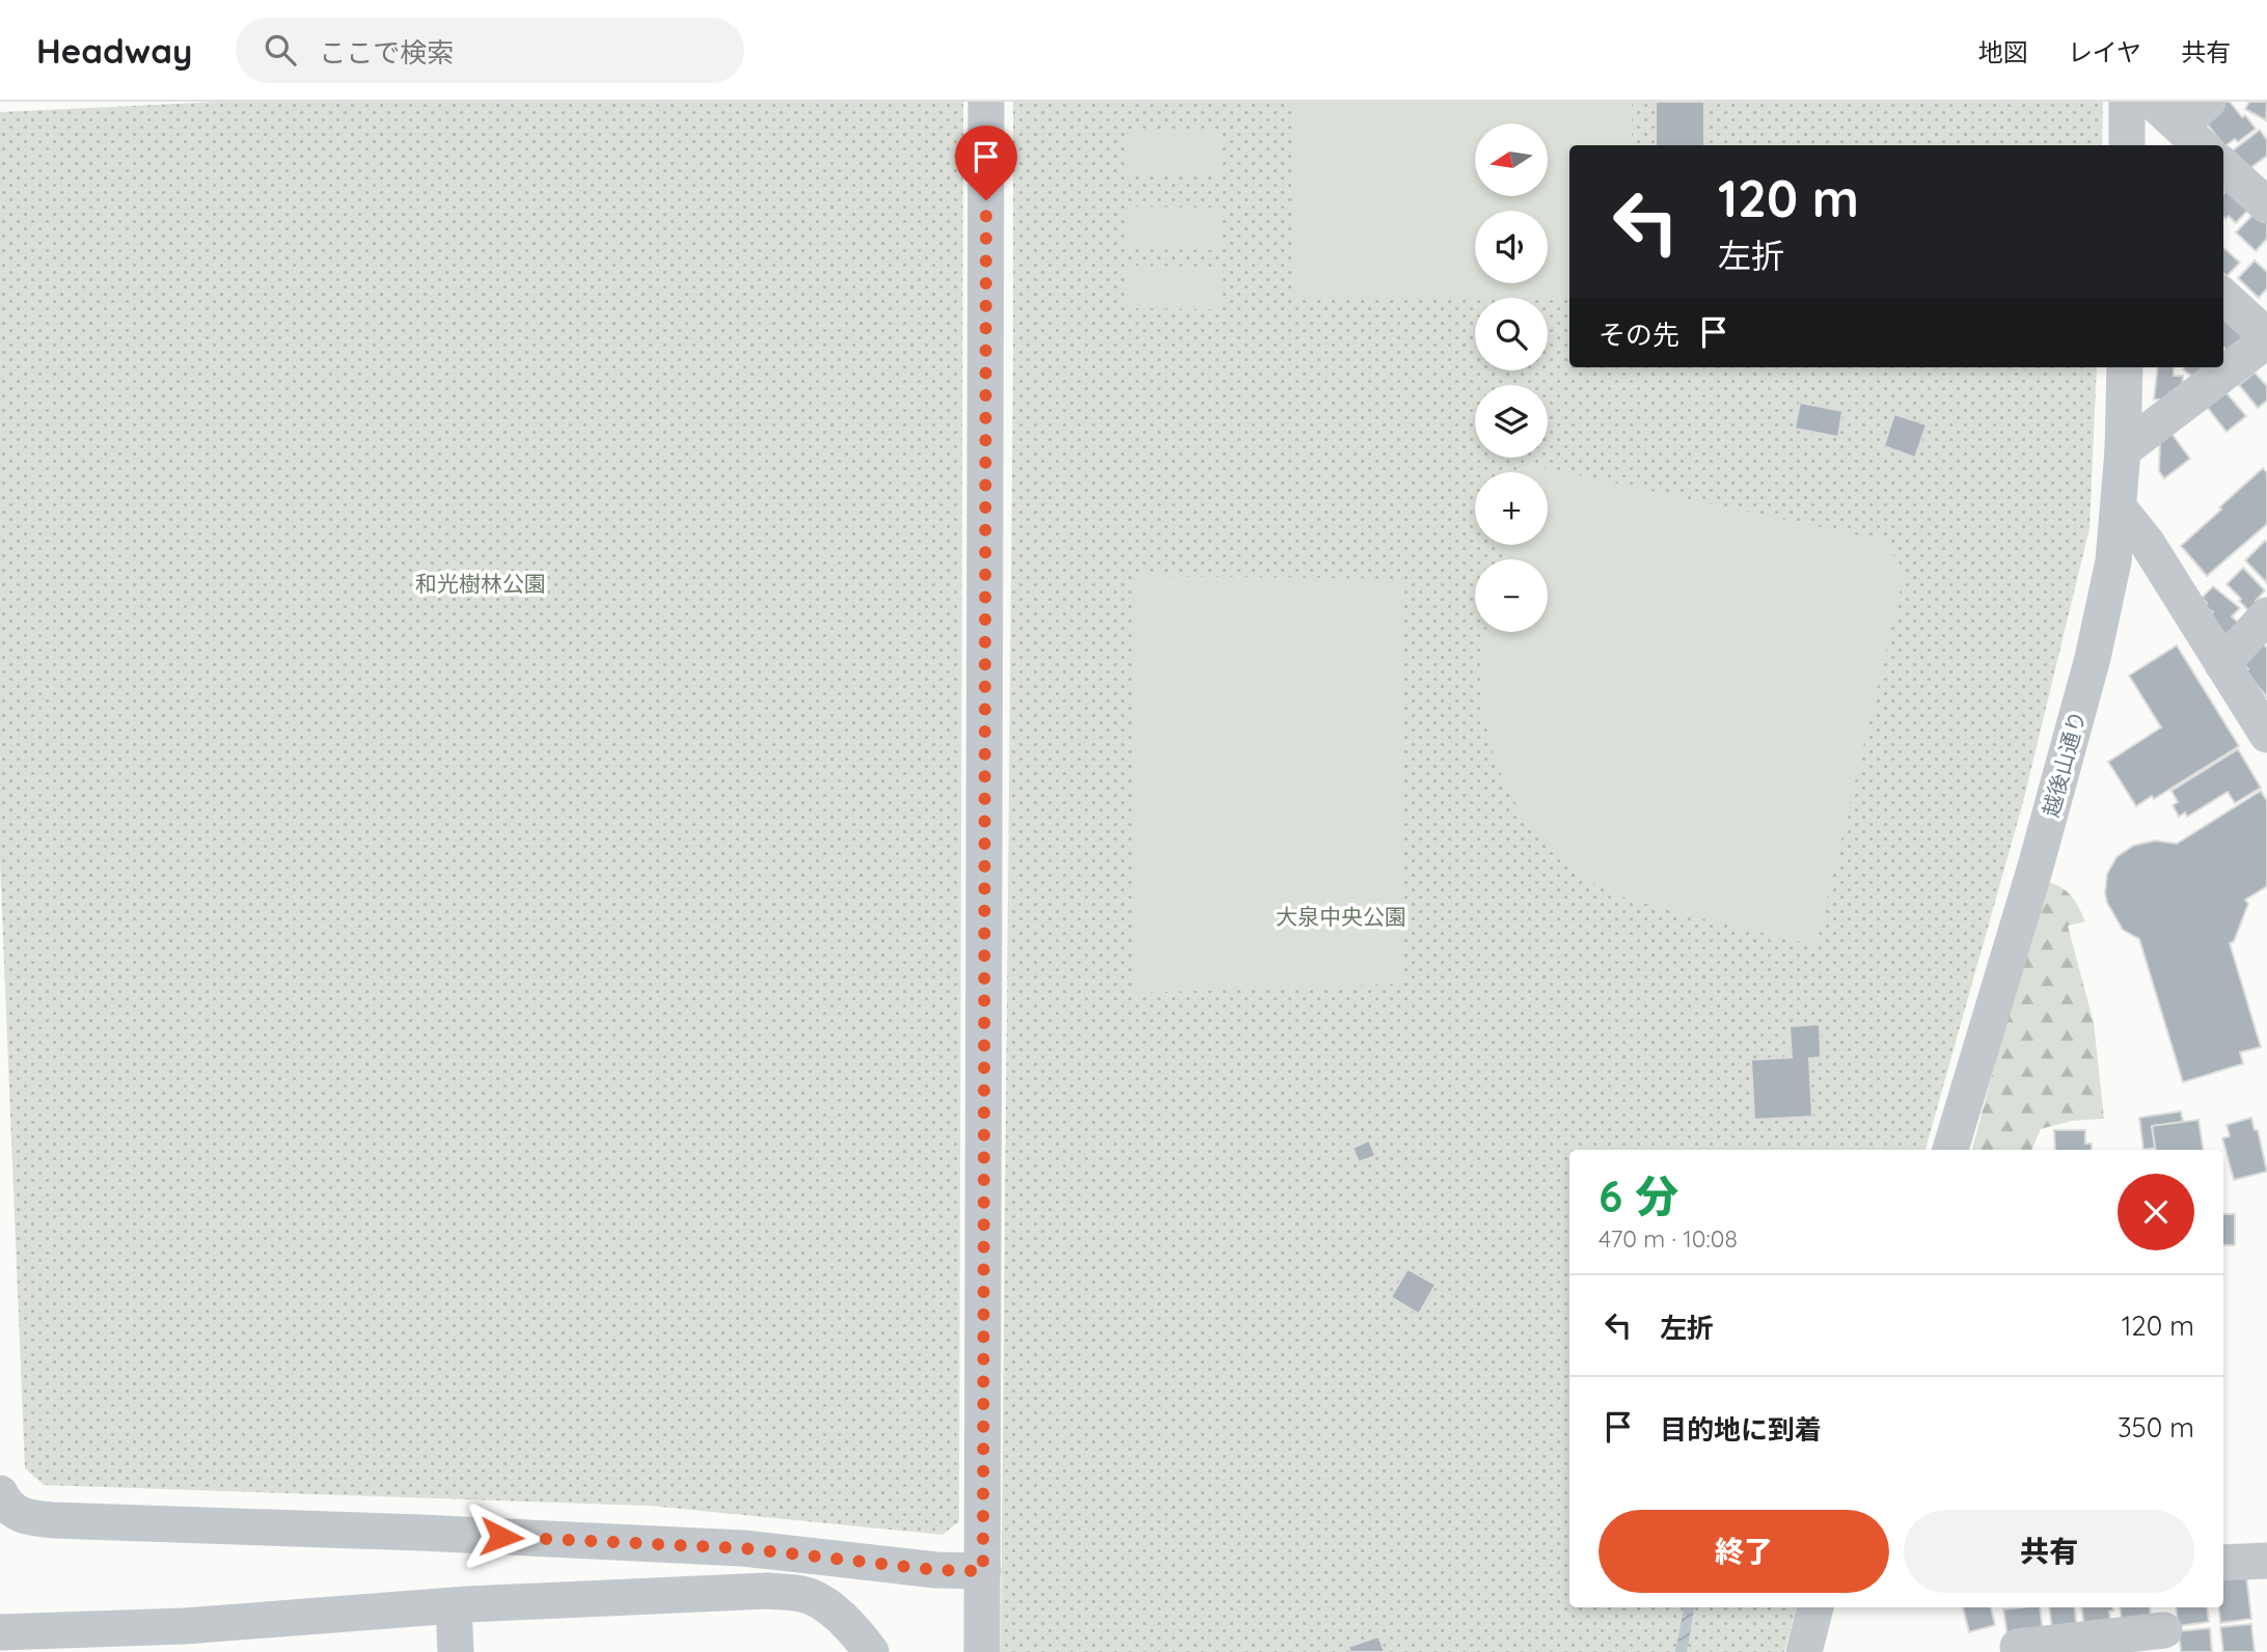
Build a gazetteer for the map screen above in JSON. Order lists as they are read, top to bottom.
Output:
{
  "streets": {
    "street": ["越後山通り"]
  },
  "parks": ["和光樹林公園", "大泉中央公園"],
  "north": "left",
  "page": {
    "header": "Headway",
    "search": "ここで検索",
    "nav": ["地図", "レイヤ", "共有"],
    "map_buttons": ["+", "−"],
    "turn": ["120 m", "左折"],
    "then": "その先",
    "heading": ["6 分", "470 m · 10:08"],
    "list": [
      {
        "name": "左折",
        "value": "120 m"
      },
      {
        "name": "目的地に到着",
        "value": "350 m"
      }
    ],
    "buttons": ["終了", "共有"]
  }
}
